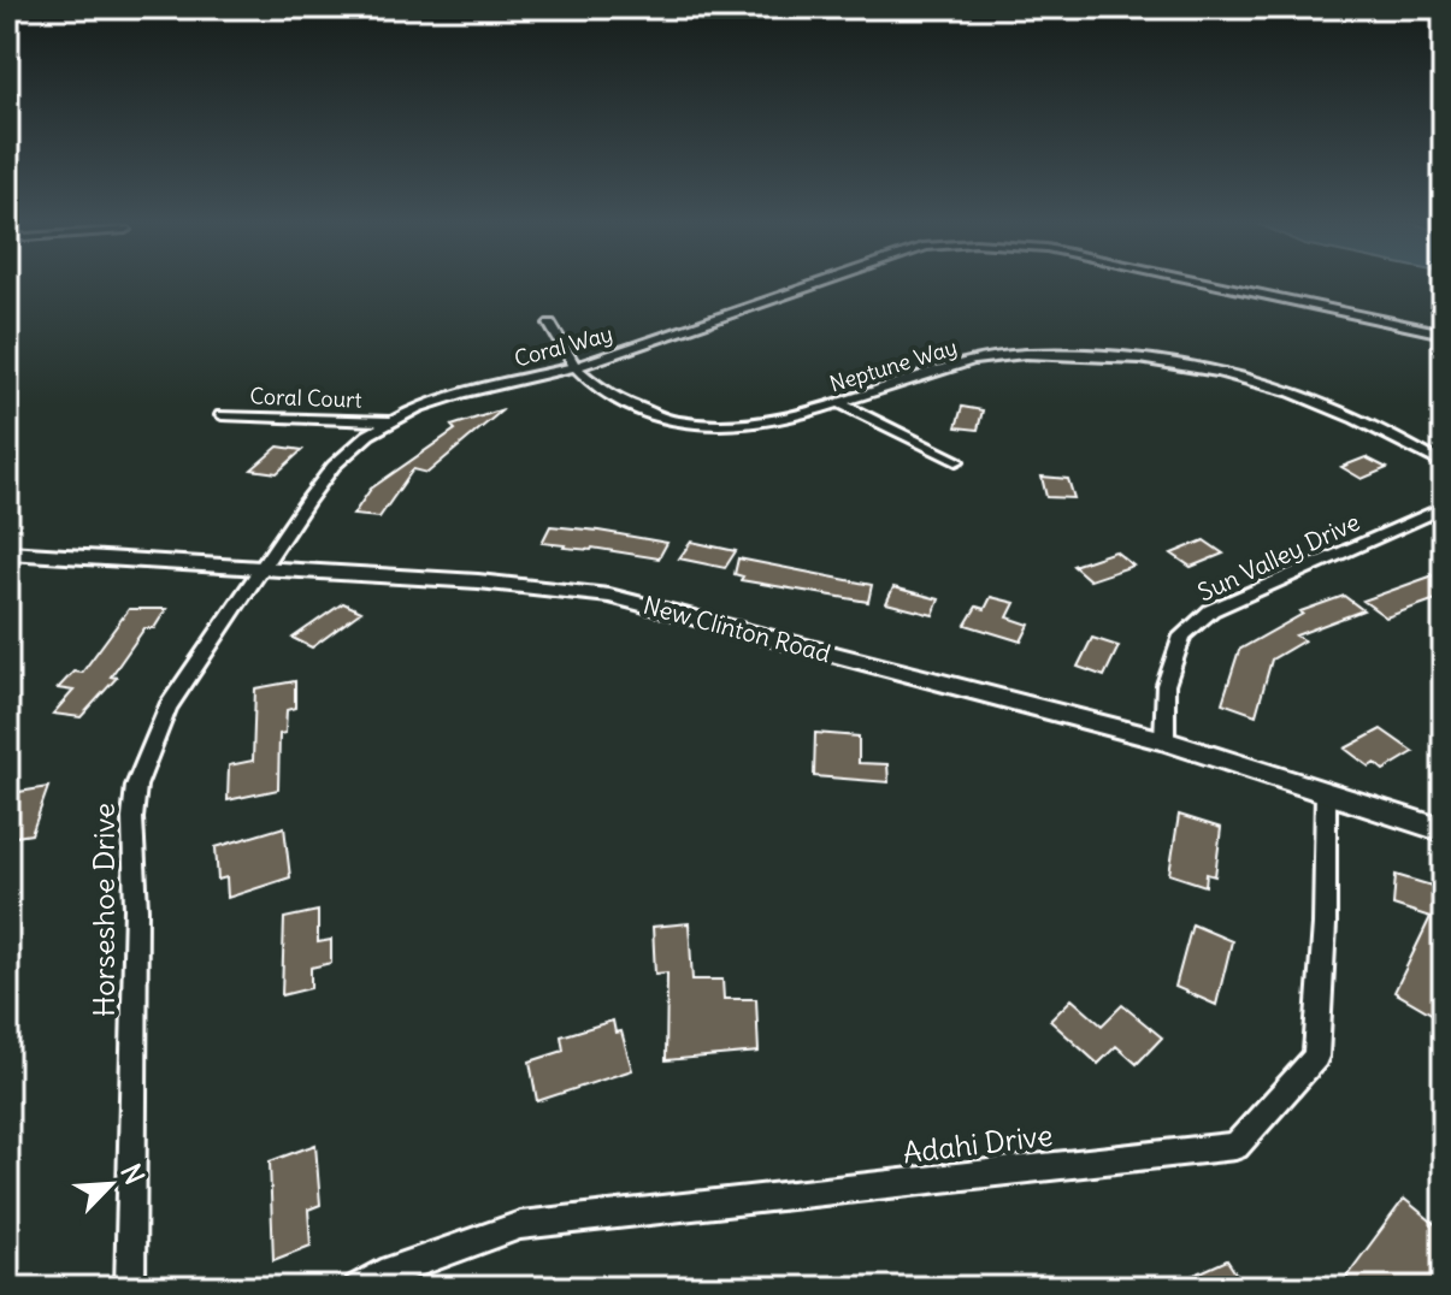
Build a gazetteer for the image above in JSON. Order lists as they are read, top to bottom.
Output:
{
  "streets": {
    "street": [
      "Coral Way",
      "Neptune Way",
      "Coral Court",
      "Sun Valley Drive",
      "New Clinton Road",
      "Horseshoe Drive",
      "Adahi Drive"
    ]
  },
  "crossings": [
    ["Coral Way", "Neptune Way"],
    ["Coral Way", "Coral Court"],
    ["Coral Way", "New Clinton Road"],
    ["Coral Way", "Horseshoe Drive"],
    ["Sun Valley Drive", "New Clinton Road"],
    ["New Clinton Road", "Horseshoe Drive"],
    ["New Clinton Road", "Adahi Drive"]
  ],
  "north": "top right"
}
